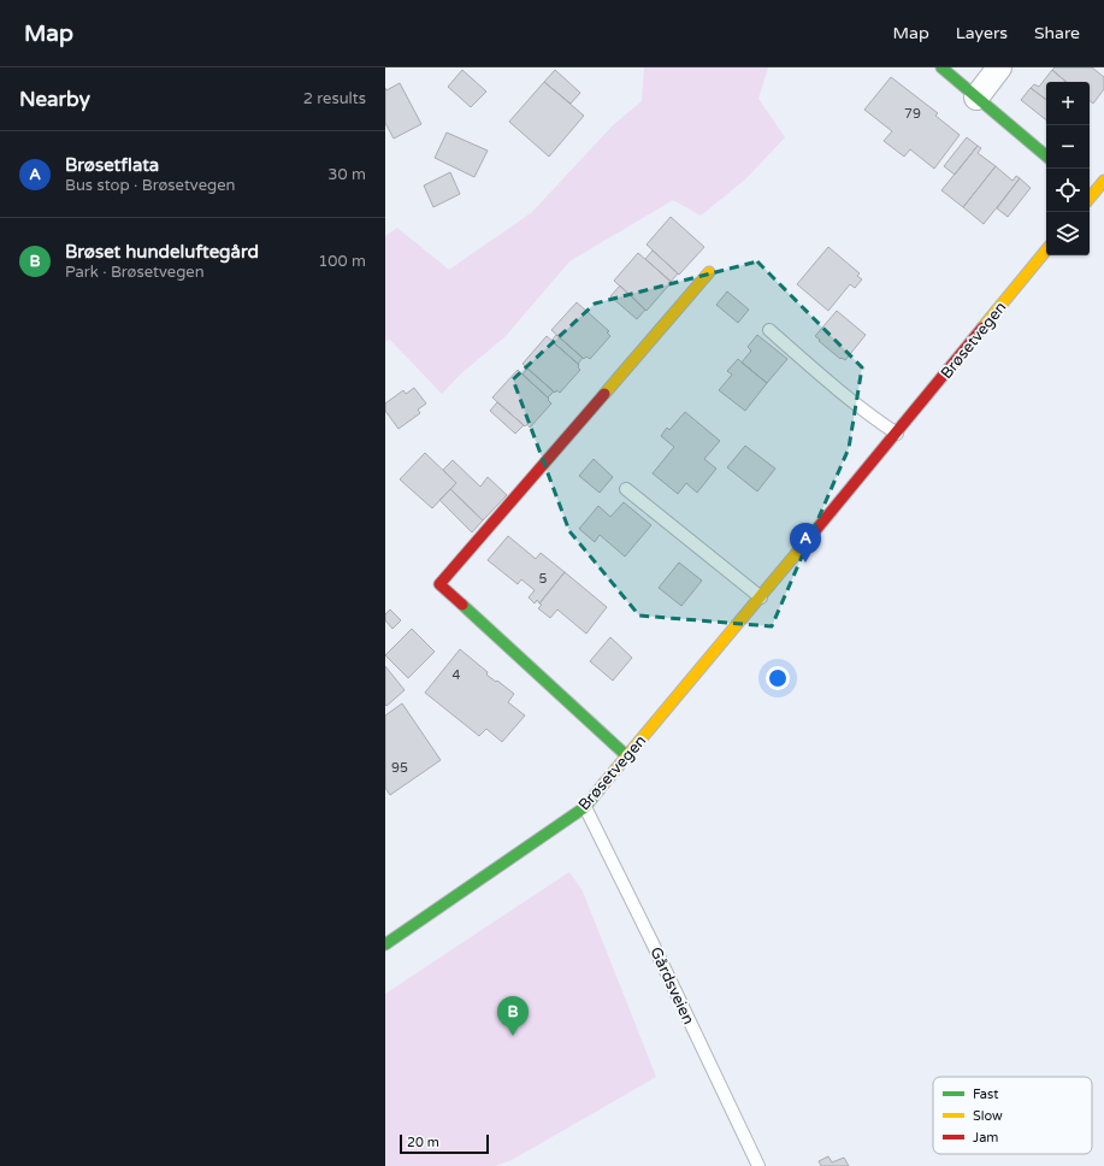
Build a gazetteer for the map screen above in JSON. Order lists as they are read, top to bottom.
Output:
{
  "streets": {
    "street": ["Brøsetvegen"],
    "lane": ["Gårdsveien"]
  },
  "crossings": [
    ["Brøsetvegen", "Gårdsveien"]
  ],
  "house_numbers": [
    "79",
    "5",
    "4",
    "95"
  ],
  "legend": ["Fast", "Slow", "Jam"],
  "scale_bar": "20 m",
  "page": {
    "header": "Map",
    "nav": ["Map", "Layers", "Share"],
    "heading": ["Nearby", "2 results"],
    "map_buttons": ["+", "−"],
    "list": [
      {
        "mark": "A",
        "name": "Brøsetflata",
        "note": "Bus stop · Brøsetvegen",
        "value": "30 m"
      },
      {
        "mark": "B",
        "name": "Brøset hundeluftegård",
        "note": "Park · Brøsetvegen",
        "value": "100 m"
      }
    ],
    "pins": ["A", "B"],
    "scale": "20 m"
  }
}
